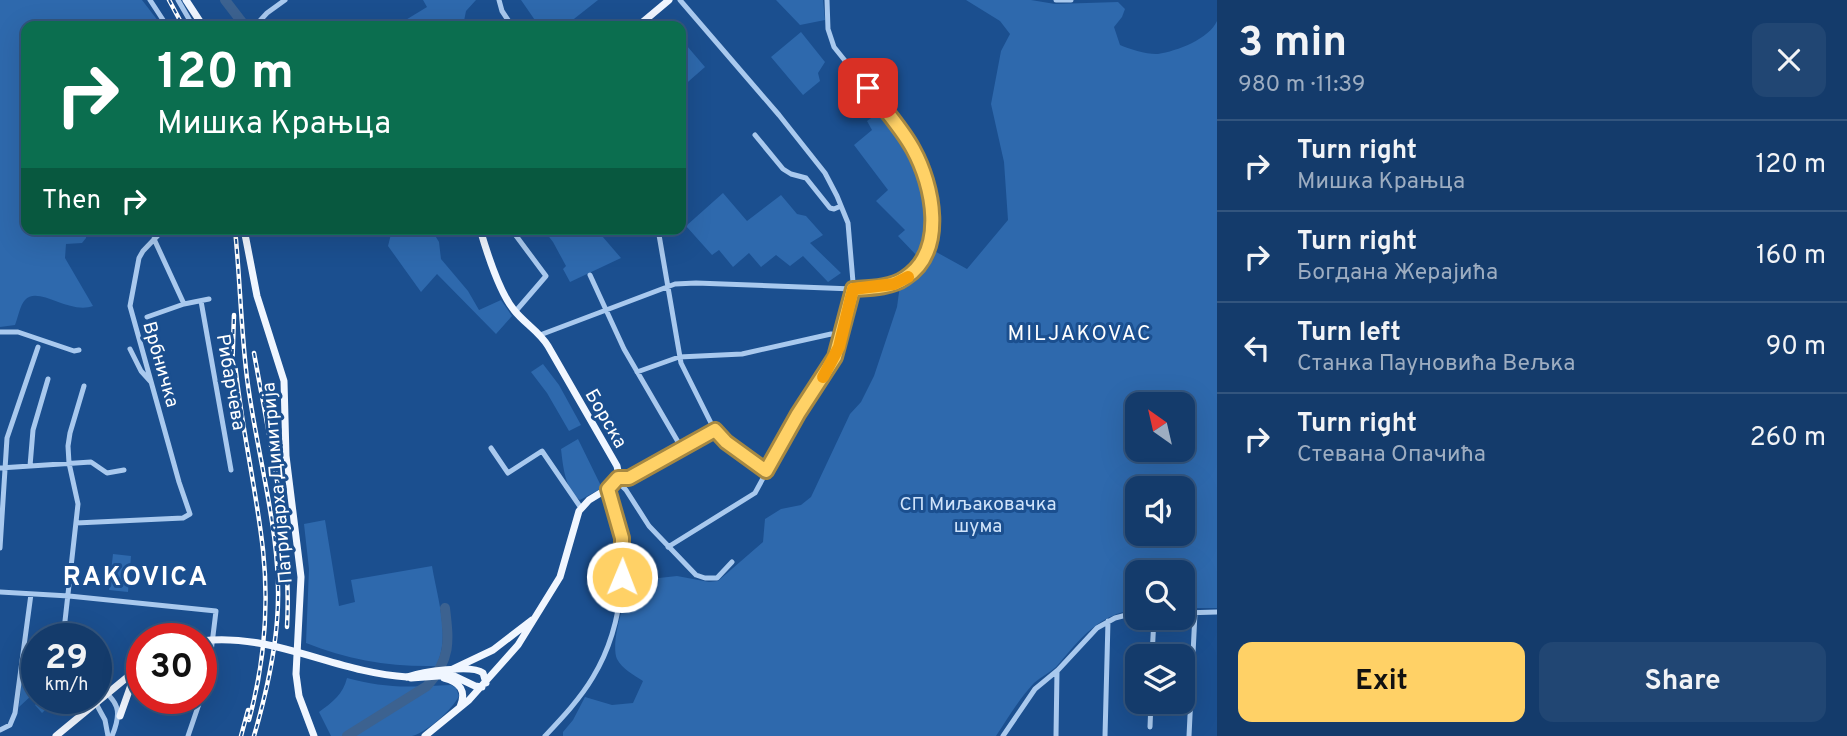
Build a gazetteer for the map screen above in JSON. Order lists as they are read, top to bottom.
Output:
{
  "streets": {
    "main road": ["Борска", "Патријарха Димитрија"],
    "street": ["Врбничка", "Рибарчева"]
  },
  "districts": ["MILJAKOVAC", "RAKOVICA"],
  "parks": ["СП Миљаковачка шума"],
  "north": "top left",
  "page": {
    "heading": ["3 min", "980 m · 11:39"],
    "turn": ["120 m", "Мишка Крањца"],
    "list": [
      {
        "name": "Turn right",
        "note": "Мишка Крањца",
        "value": "120 m"
      },
      {
        "name": "Turn right",
        "note": "Богдана Жерајића",
        "value": "160 m"
      },
      {
        "name": "Turn left",
        "note": "Станка Пауновића Вељка",
        "value": "90 m"
      },
      {
        "name": "Turn right",
        "note": "Стевана Опачића",
        "value": "260 m"
      }
    ],
    "then": "Then",
    "speed": "29 km/h",
    "limit": "30",
    "buttons": ["Exit", "Share"]
  }
}
